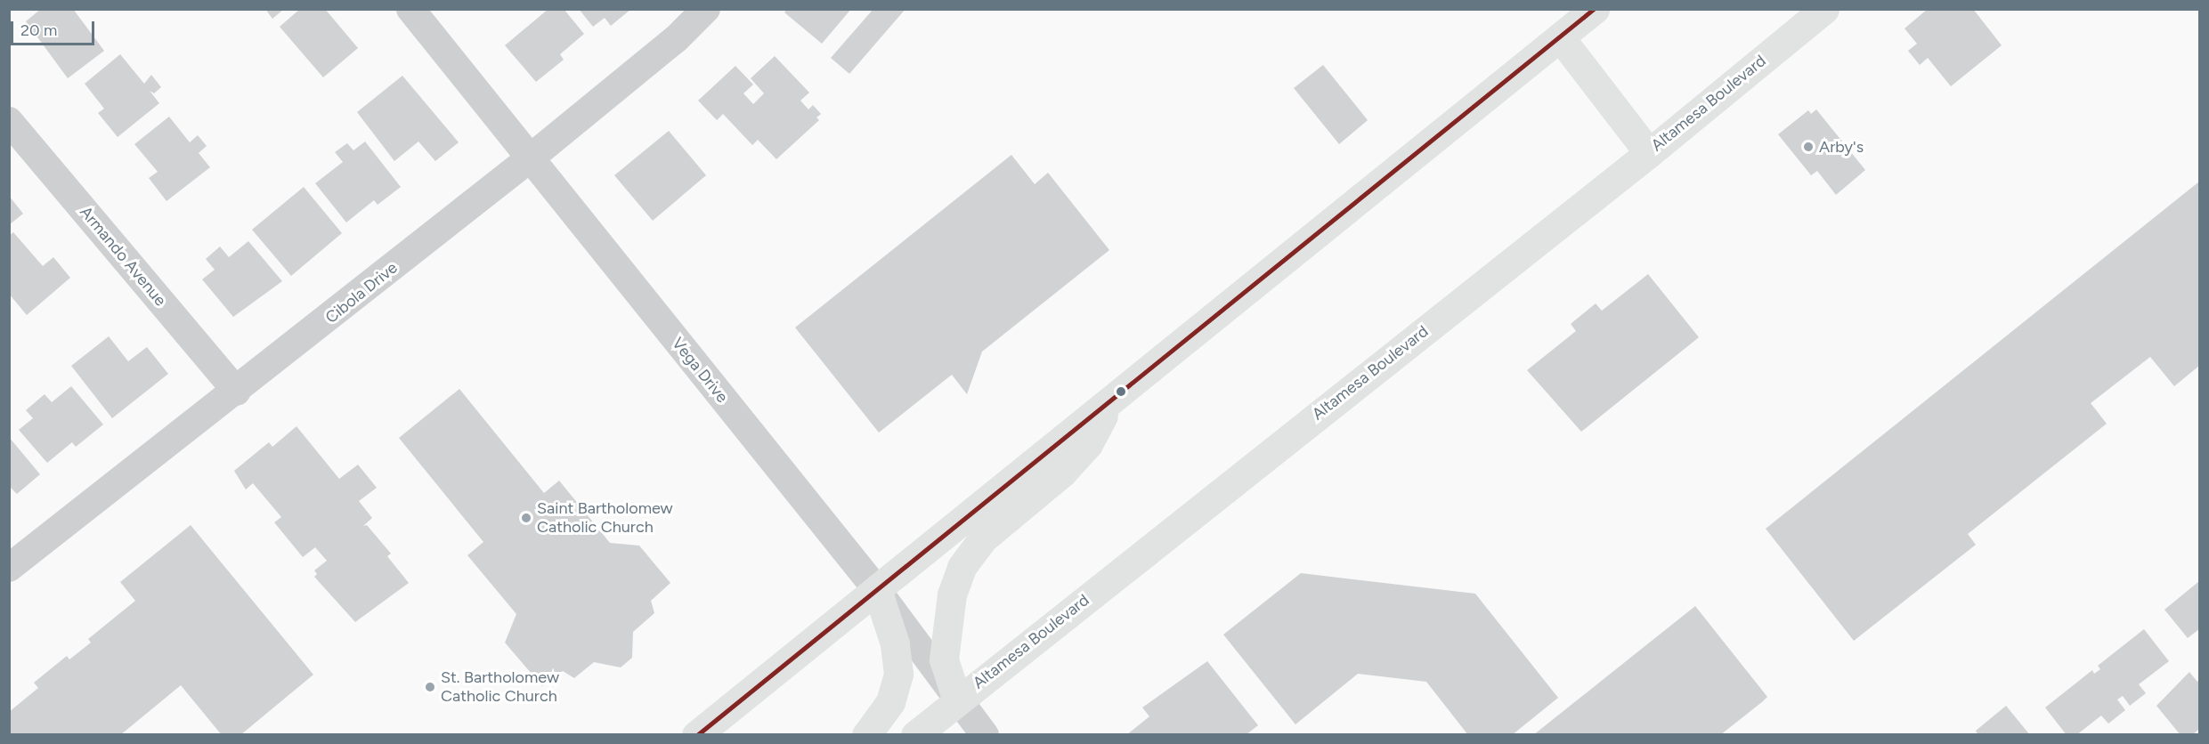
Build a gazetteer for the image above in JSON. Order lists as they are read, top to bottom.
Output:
{
  "streets": {
    "main road": ["Altamesa Boulevard"],
    "street": ["Armando Avenue", "Cibola Drive", "Vega Drive"]
  },
  "crossings": [
    ["Altamesa Boulevard", "Vega Drive"],
    ["Armando Avenue", "Cibola Drive"],
    ["Cibola Drive", "Vega Drive"]
  ],
  "places": ["Arby's", "Saint Bartholomew Catholic Church", "St. Bartholomew Catholic Church"],
  "scale_bar": "20 m"
}
